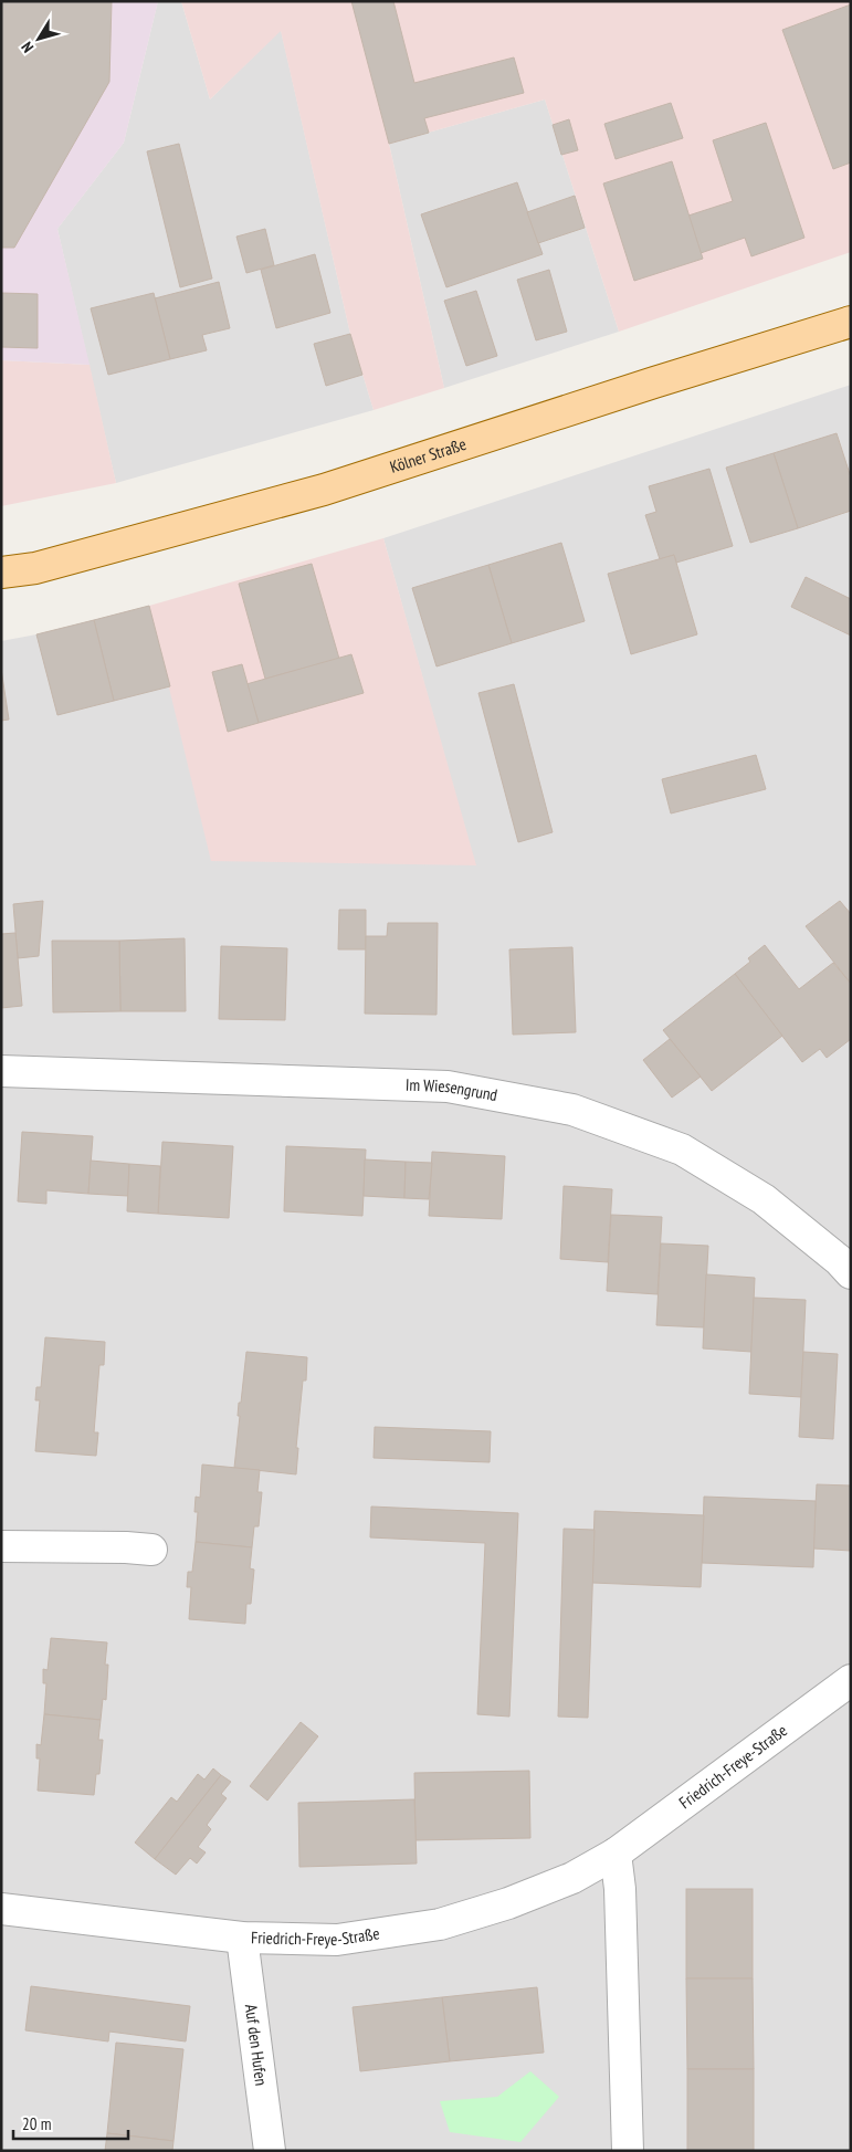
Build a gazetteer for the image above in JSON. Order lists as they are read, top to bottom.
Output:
{
  "streets": {
    "main road": ["Kölner Straße"],
    "street": ["Im Wiesengrund", "Friedrich-Freye-Straße", "Auf den Hufen"]
  },
  "crossings": [
    ["Friedrich-Freye-Straße", "Auf den Hufen"]
  ],
  "scale_bar": "20 m",
  "north": "bottom left"
}
